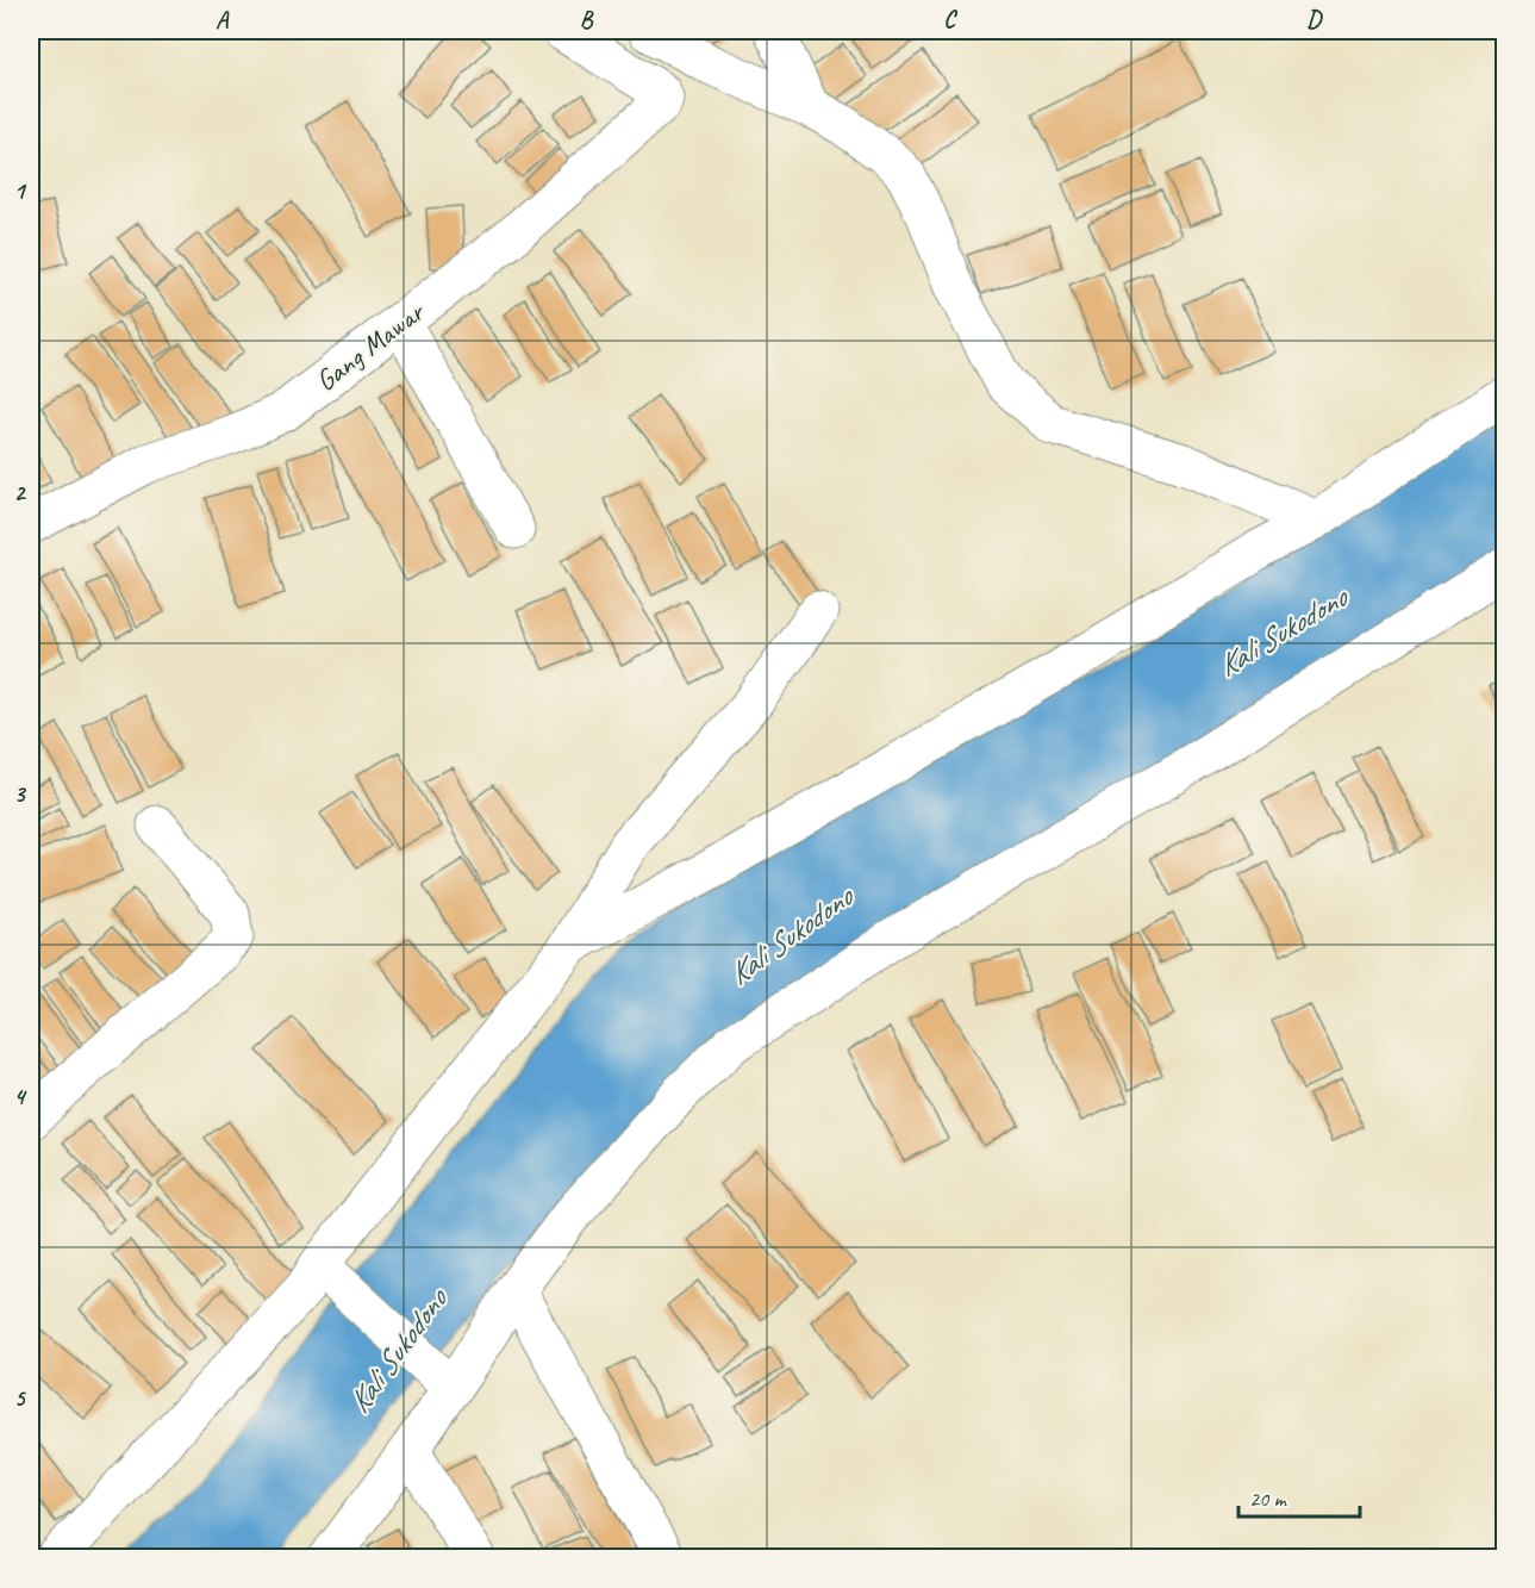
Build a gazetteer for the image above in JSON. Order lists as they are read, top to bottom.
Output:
{
  "streets": {
    "street": ["Gang Mawar"]
  },
  "water": ["Kali Sukodono"],
  "scale_bar": "20 m",
  "grid": {
    "columns": [
      "A",
      "B",
      "C",
      "D"
    ],
    "rows": [
      "1",
      "2",
      "3",
      "4",
      "5"
    ]
  }
}
